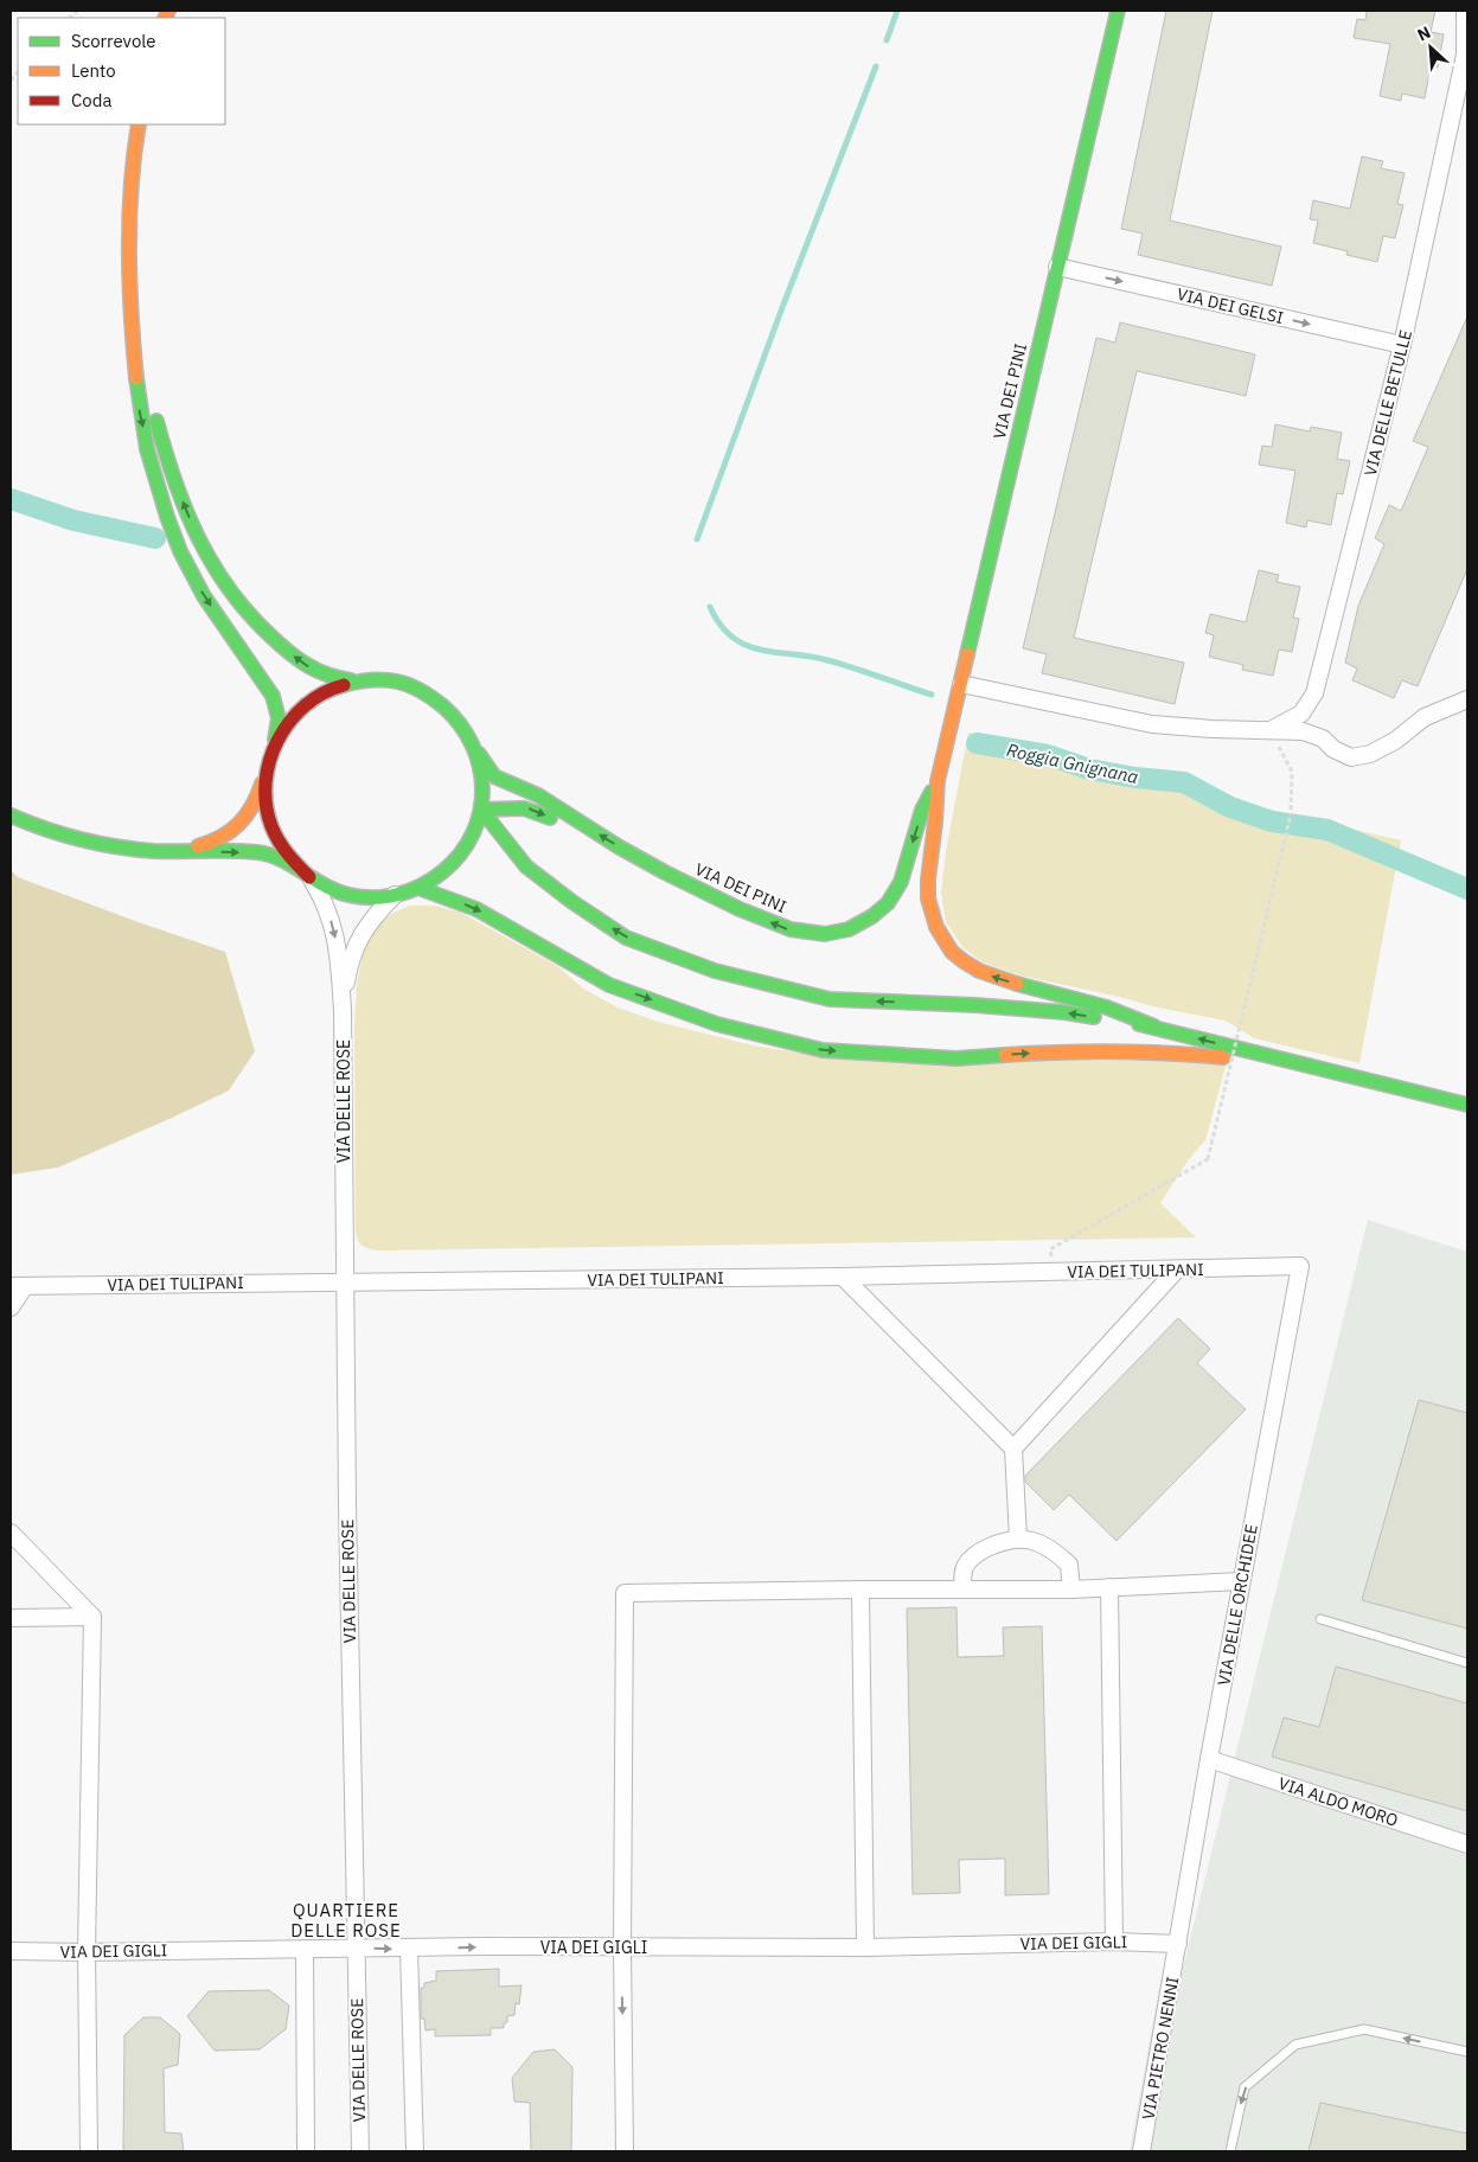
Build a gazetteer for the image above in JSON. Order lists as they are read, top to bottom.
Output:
{
  "streets": {
    "main road": ["VIA DEI PINI"],
    "street": [
      "VIA DEI GELSI",
      "VIA DELLE BETULLE",
      "VIA DELLE ROSE",
      "VIA DEI TULIPANI",
      "VIA DELLE ORCHIDEE",
      "VIA ALDO MORO",
      "VIA DEI GIGLI",
      "VIA PIETRO NENNI"
    ]
  },
  "crossings": [
    ["VIA DEI GELSI", "VIA DEI PINI"],
    ["VIA DEI GELSI", "VIA DELLE BETULLE"],
    ["VIA DELLE ROSE", "VIA DEI TULIPANI"],
    ["VIA DELLE ROSE", "VIA DEI GIGLI"],
    ["VIA DEI TULIPANI", "VIA DELLE ORCHIDEE"],
    ["VIA DELLE ORCHIDEE", "VIA ALDO MORO"],
    ["VIA DELLE ORCHIDEE", "VIA DEI GIGLI"],
    ["VIA DELLE ORCHIDEE", "VIA PIETRO NENNI"],
    ["VIA DEI GIGLI", "VIA PIETRO NENNI"]
  ],
  "one_way": ["VIA DEI GELSI"],
  "districts": ["QUARTIERE DELLE ROSE"],
  "water": ["Roggia Gnignana"],
  "legend": ["Scorrevole", "Lento", "Coda"],
  "north": "top left"
}
